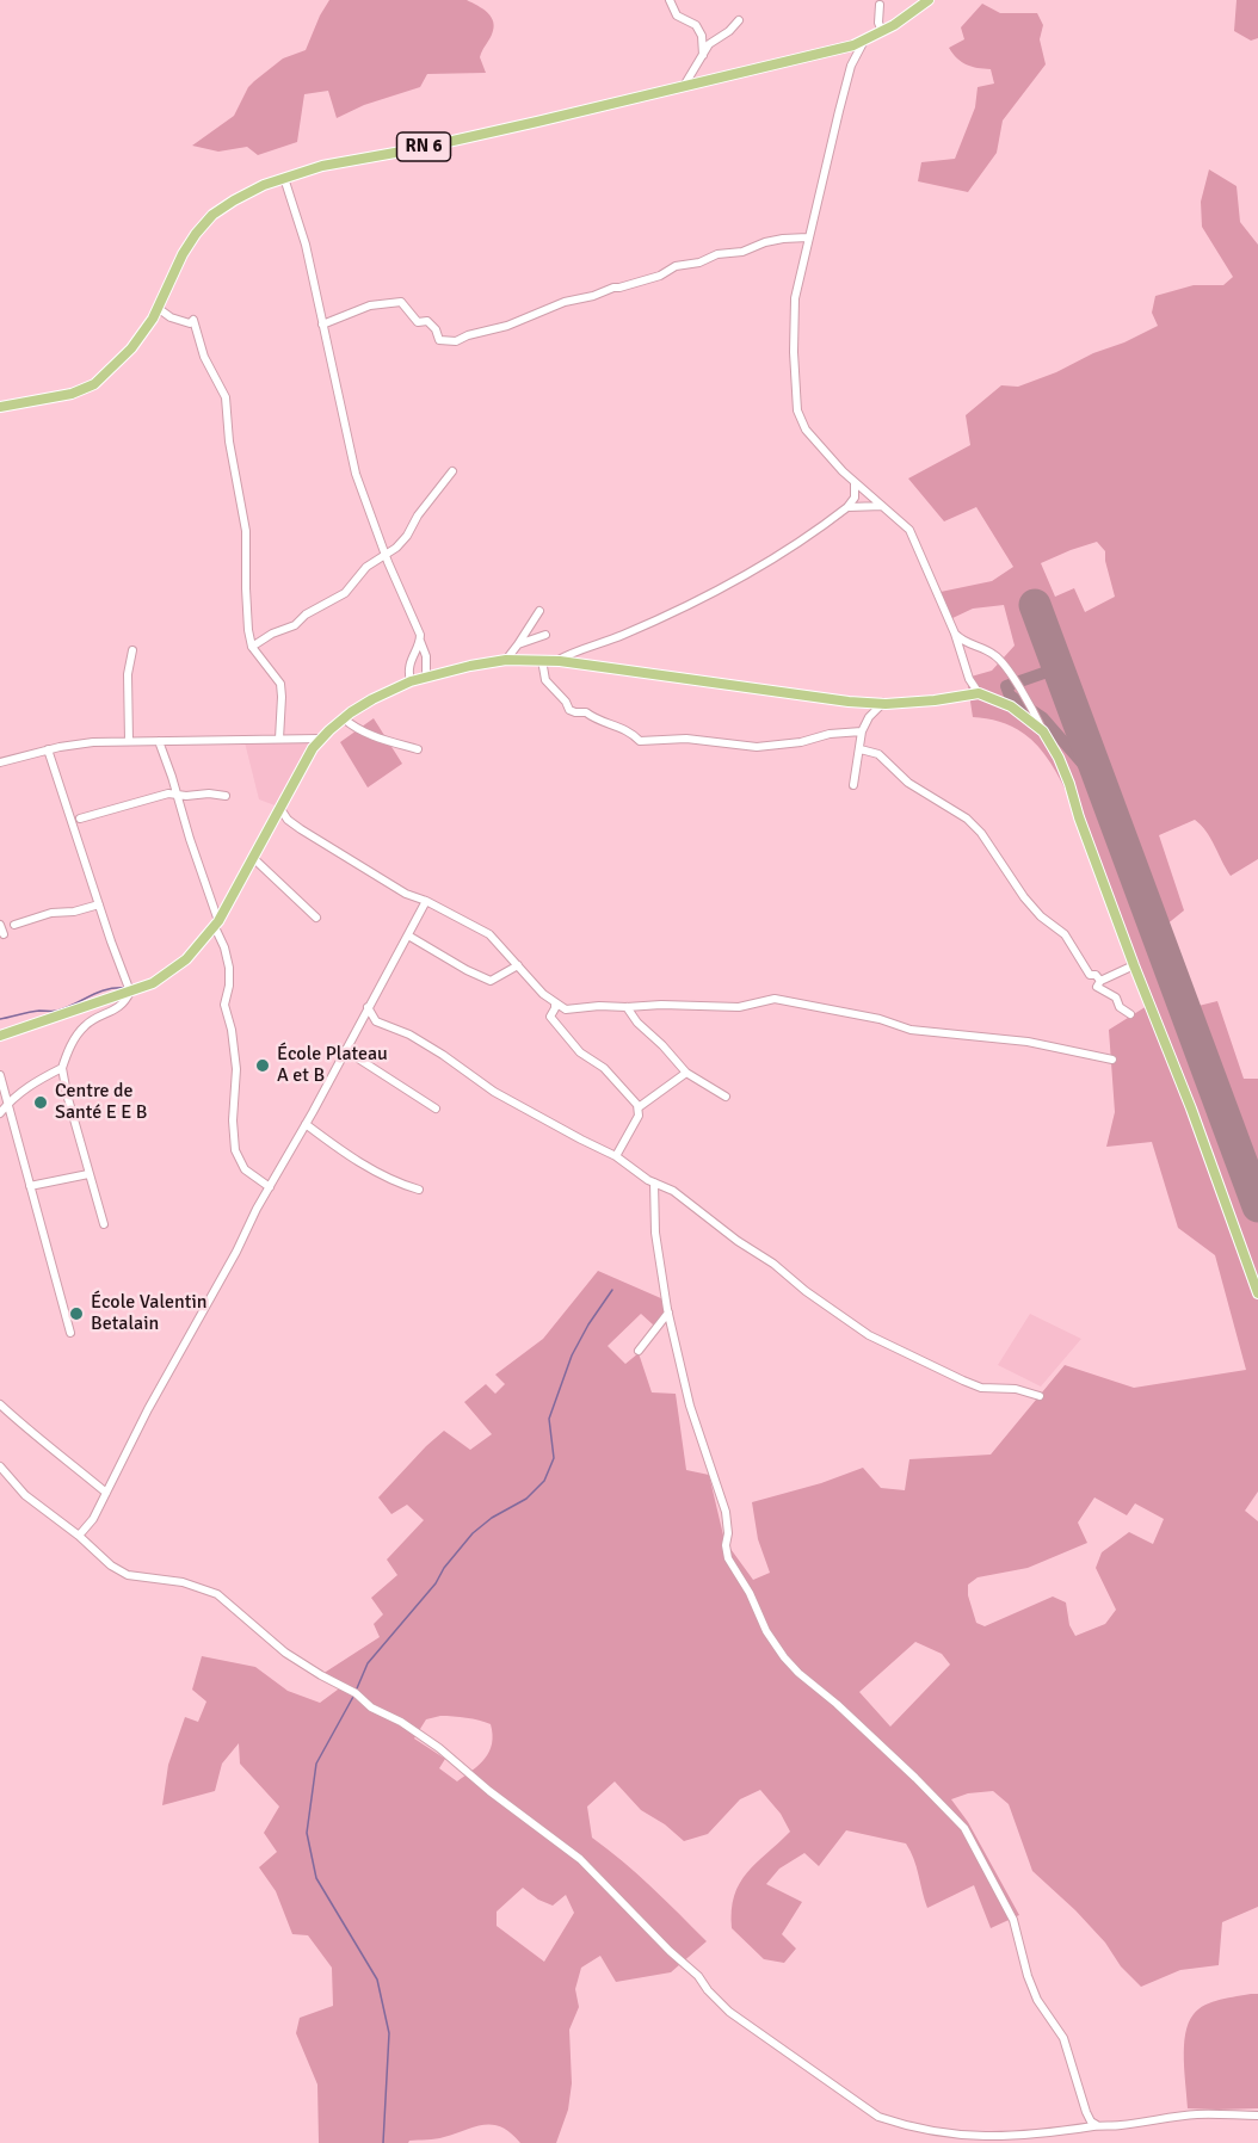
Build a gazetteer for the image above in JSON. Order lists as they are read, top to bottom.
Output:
{
  "streets": {
    "main road": ["RN 6"]
  },
  "places": ["École Plateau A et B", "Centre de Santé E E B", "École Valentin Betalain"]
}
